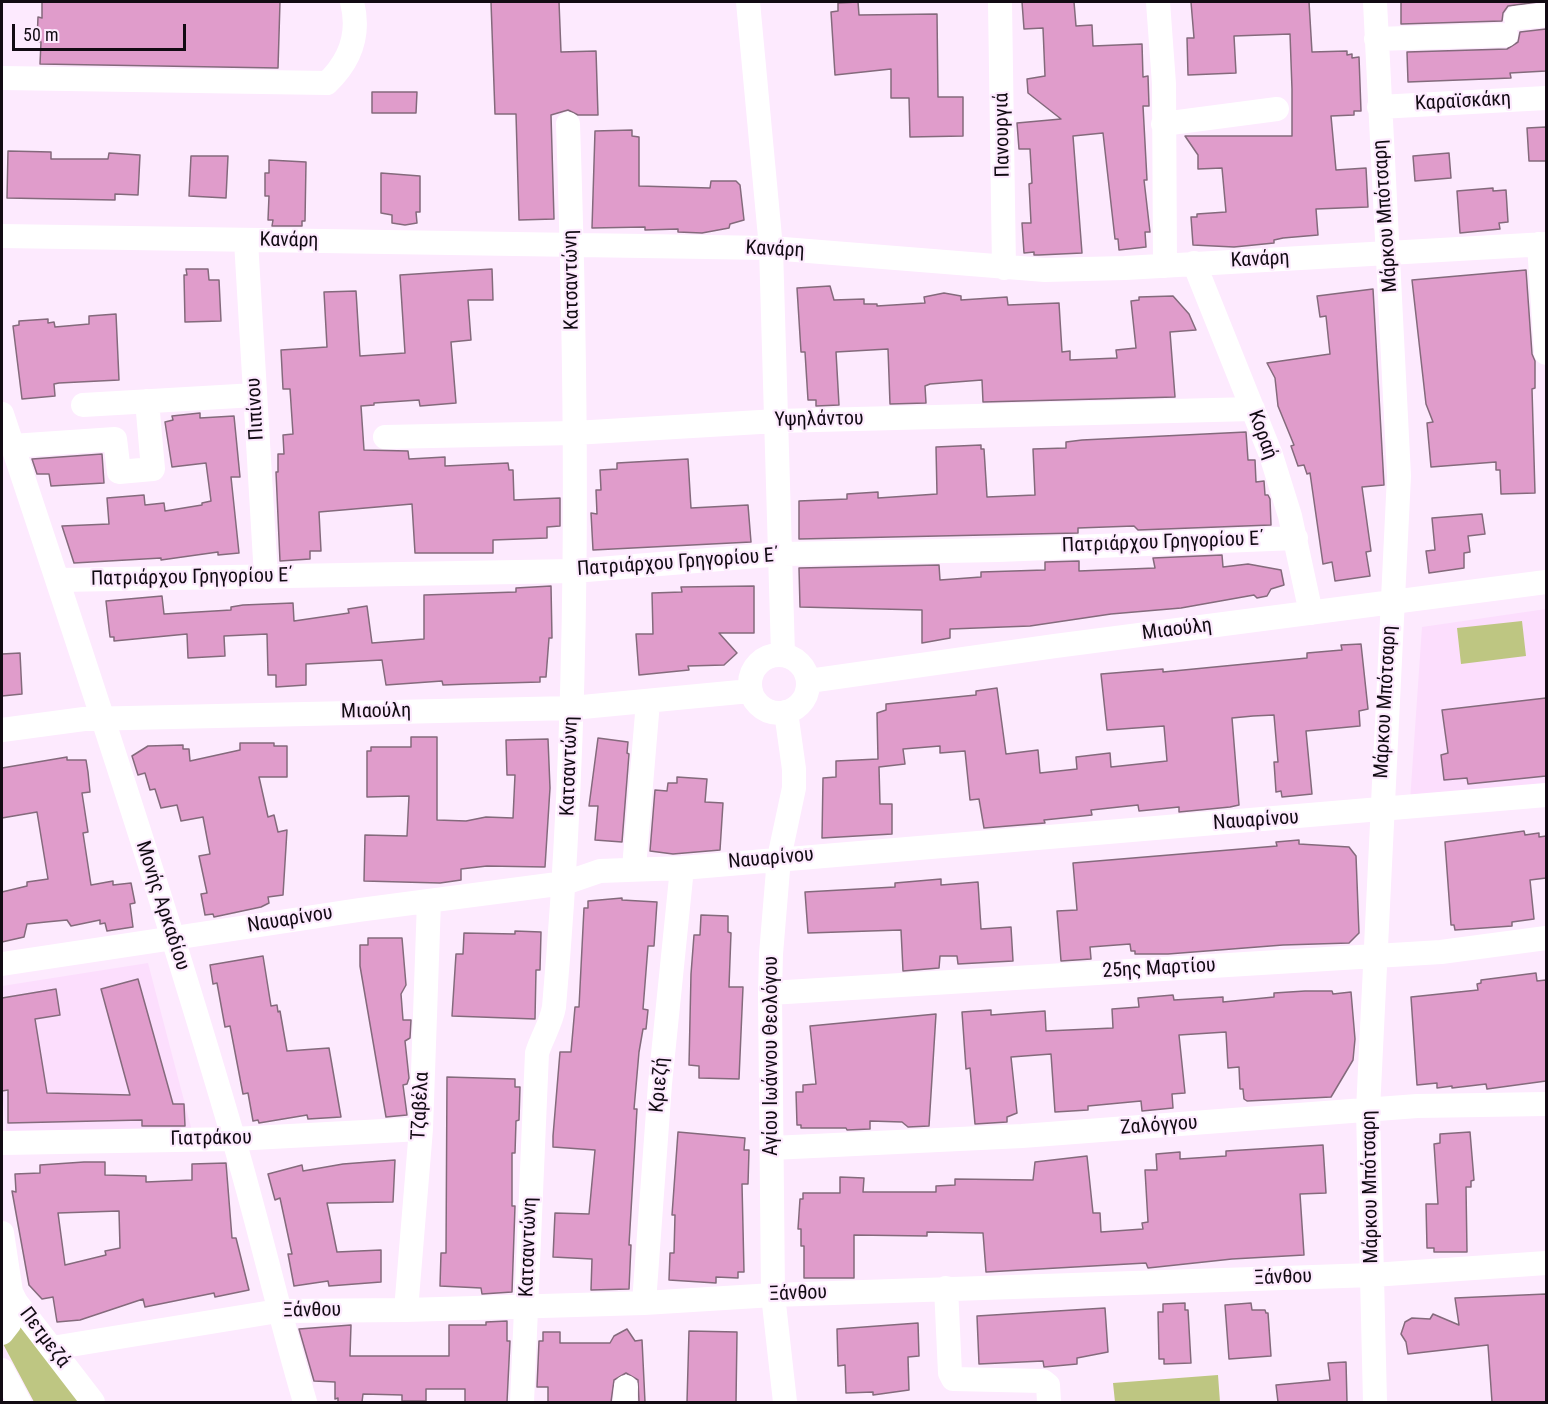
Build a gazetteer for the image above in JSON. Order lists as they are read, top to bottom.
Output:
{
  "streets": {
    "street": [
      "Καραϊσκάκη",
      "Πανουργιά",
      "Μάρκου Μπότσαρη",
      "Κανάρη",
      "Κατσαντώνη",
      "Πιπίνου",
      "Υψηλάντου",
      "Κοραή",
      "Πατριάρχου Γρηγορίου Ε΄",
      "Μιαούλη",
      "Ναυαρίνου",
      "Μονής Αρκαδίου",
      "25ης Μαρτίου",
      "Αγίου Ιωάννου Θεολόγου",
      "Κριεζή",
      "Τζαβέλα",
      "Ζαλόγγου",
      "Γιατράκου",
      "Ξάνθου",
      "Πετμεζά"
    ]
  },
  "crossings": [
    ["Καραϊσκάκη", "Μάρκου Μπότσαρη"],
    ["Πανουργιά", "Κανάρη"],
    ["Μάρκου Μπότσαρη", "Κανάρη"],
    ["Μάρκου Μπότσαρη", "Μιαούλη"],
    ["Μάρκου Μπότσαρη", "Ναυαρίνου"],
    ["Μάρκου Μπότσαρη", "25ης Μαρτίου"],
    ["Μάρκου Μπότσαρη", "Ζαλόγγου"],
    ["Μάρκου Μπότσαρη", "Ξάνθου"],
    ["Κανάρη", "Κατσαντώνη"],
    ["Κανάρη", "Πιπίνου"],
    ["Κανάρη", "Κοραή"],
    ["Κατσαντώνη", "Υψηλάντου"],
    ["Κατσαντώνη", "Πατριάρχου Γρηγορίου Ε΄"],
    ["Κατσαντώνη", "Μιαούλη"],
    ["Κατσαντώνη", "Ναυαρίνου"],
    ["Κατσαντώνη", "Ξάνθου"],
    ["Πιπίνου", "Πατριάρχου Γρηγορίου Ε΄"],
    ["Υψηλάντου", "Κοραή"],
    ["Κοραή", "Πατριάρχου Γρηγορίου Ε΄"],
    ["Κοραή", "Μιαούλη"],
    ["Πατριάρχου Γρηγορίου Ε΄", "Μονής Αρκαδίου"],
    ["Μιαούλη", "Μονής Αρκαδίου"],
    ["Μιαούλη", "Αγίου Ιωάννου Θεολόγου"],
    ["Ναυαρίνου", "Μονής Αρκαδίου"],
    ["Ναυαρίνου", "Αγίου Ιωάννου Θεολόγου"],
    ["Ναυαρίνου", "Κριεζή"],
    ["Ναυαρίνου", "Τζαβέλα"],
    ["Μονής Αρκαδίου", "Γιατράκου"],
    ["Μονής Αρκαδίου", "Ξάνθου"],
    ["25ης Μαρτίου", "Αγίου Ιωάννου Θεολόγου"],
    ["Αγίου Ιωάννου Θεολόγου", "Ζαλόγγου"],
    ["Αγίου Ιωάννου Θεολόγου", "Ξάνθου"],
    ["Κριεζή", "Ξάνθου"],
    ["Τζαβέλα", "Γιατράκου"],
    ["Τζαβέλα", "Ξάνθου"],
    ["Ξάνθου", "Πετμεζά"]
  ],
  "scale_bar": "50 m"
}
